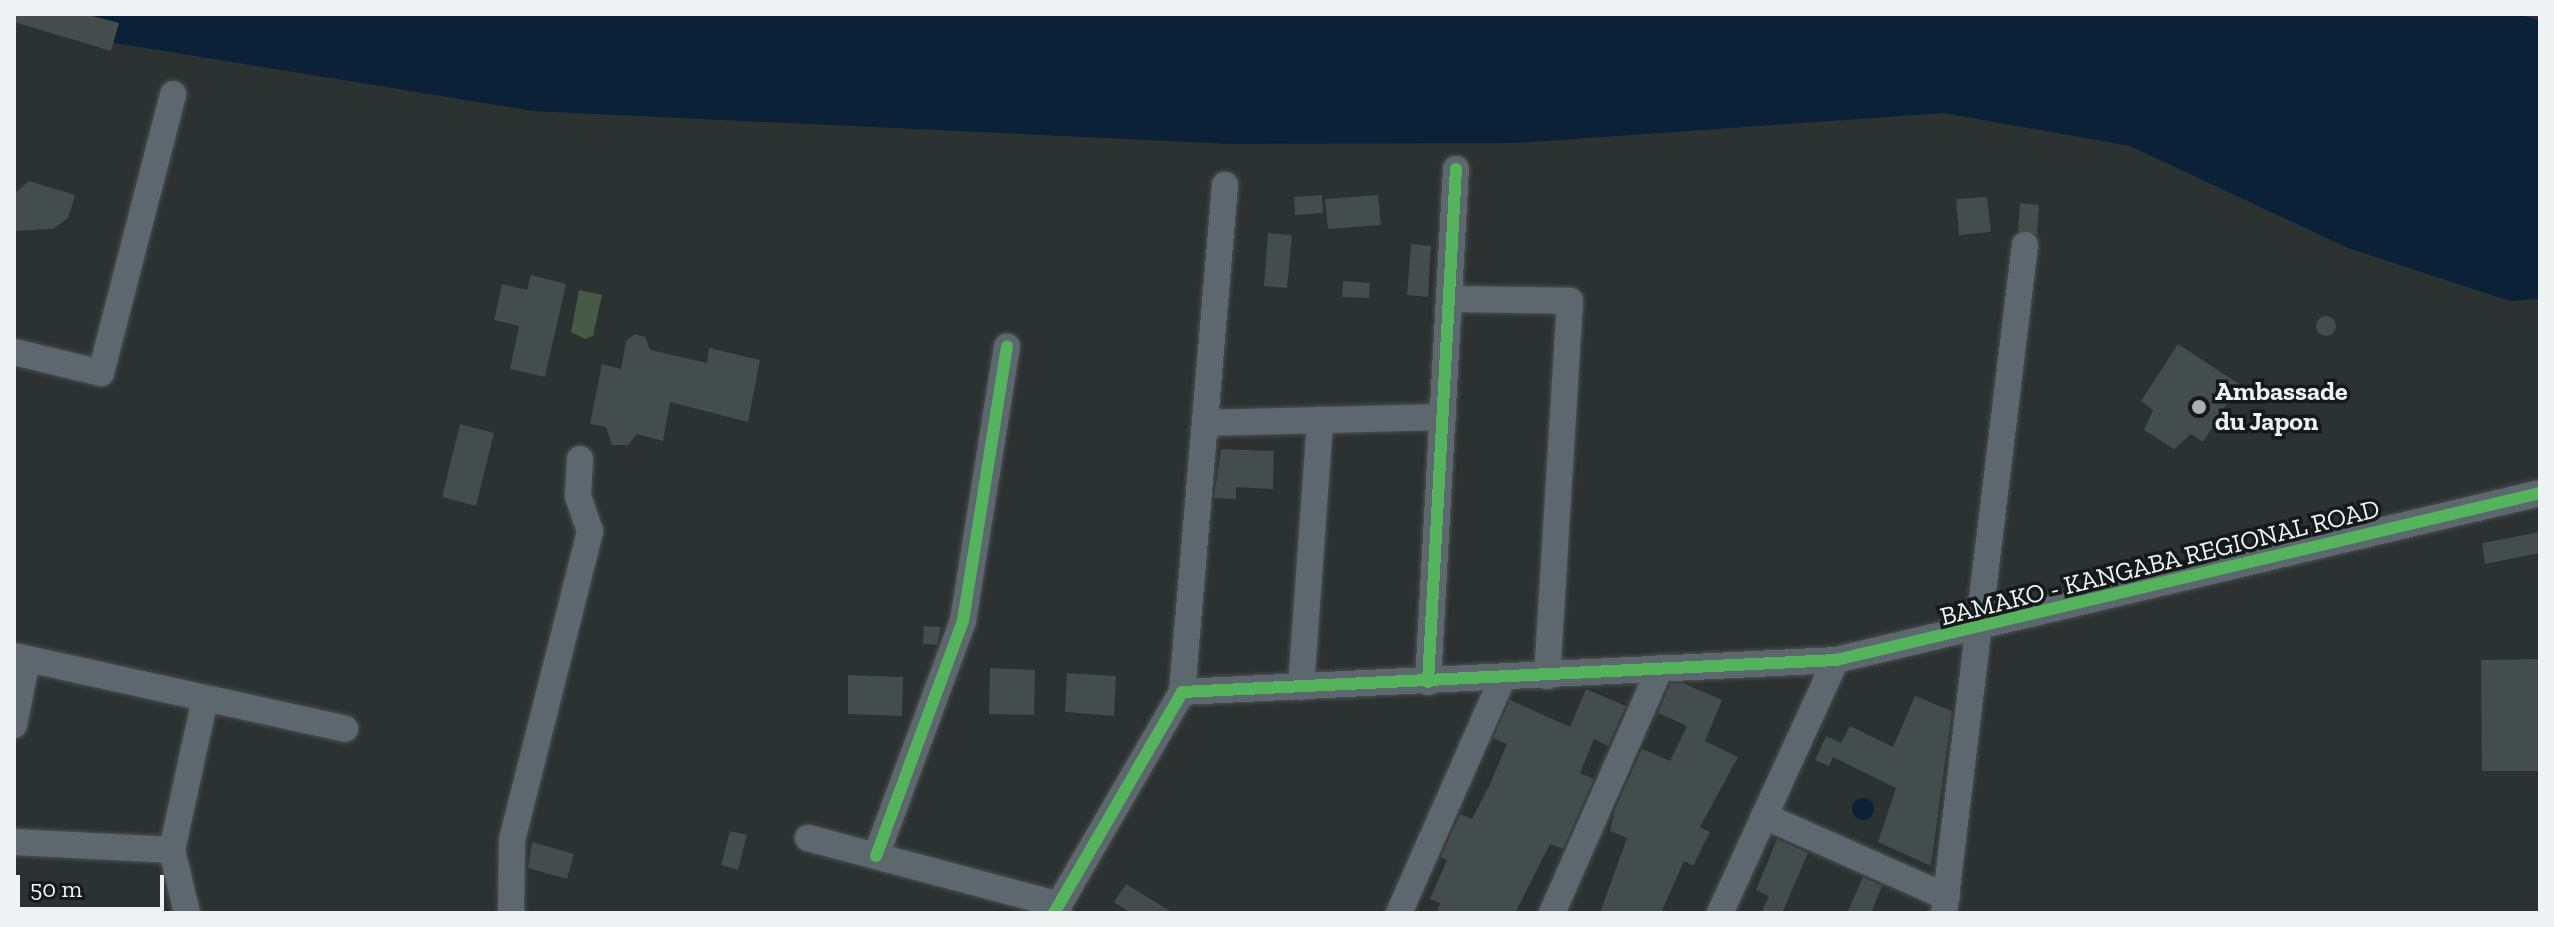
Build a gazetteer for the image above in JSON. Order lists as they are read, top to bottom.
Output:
{
  "streets": {
    "street": ["BAMAKO - KANGABA REGIONAL ROAD"]
  },
  "places": ["Ambassade du Japon"],
  "scale_bar": "50 m"
}
